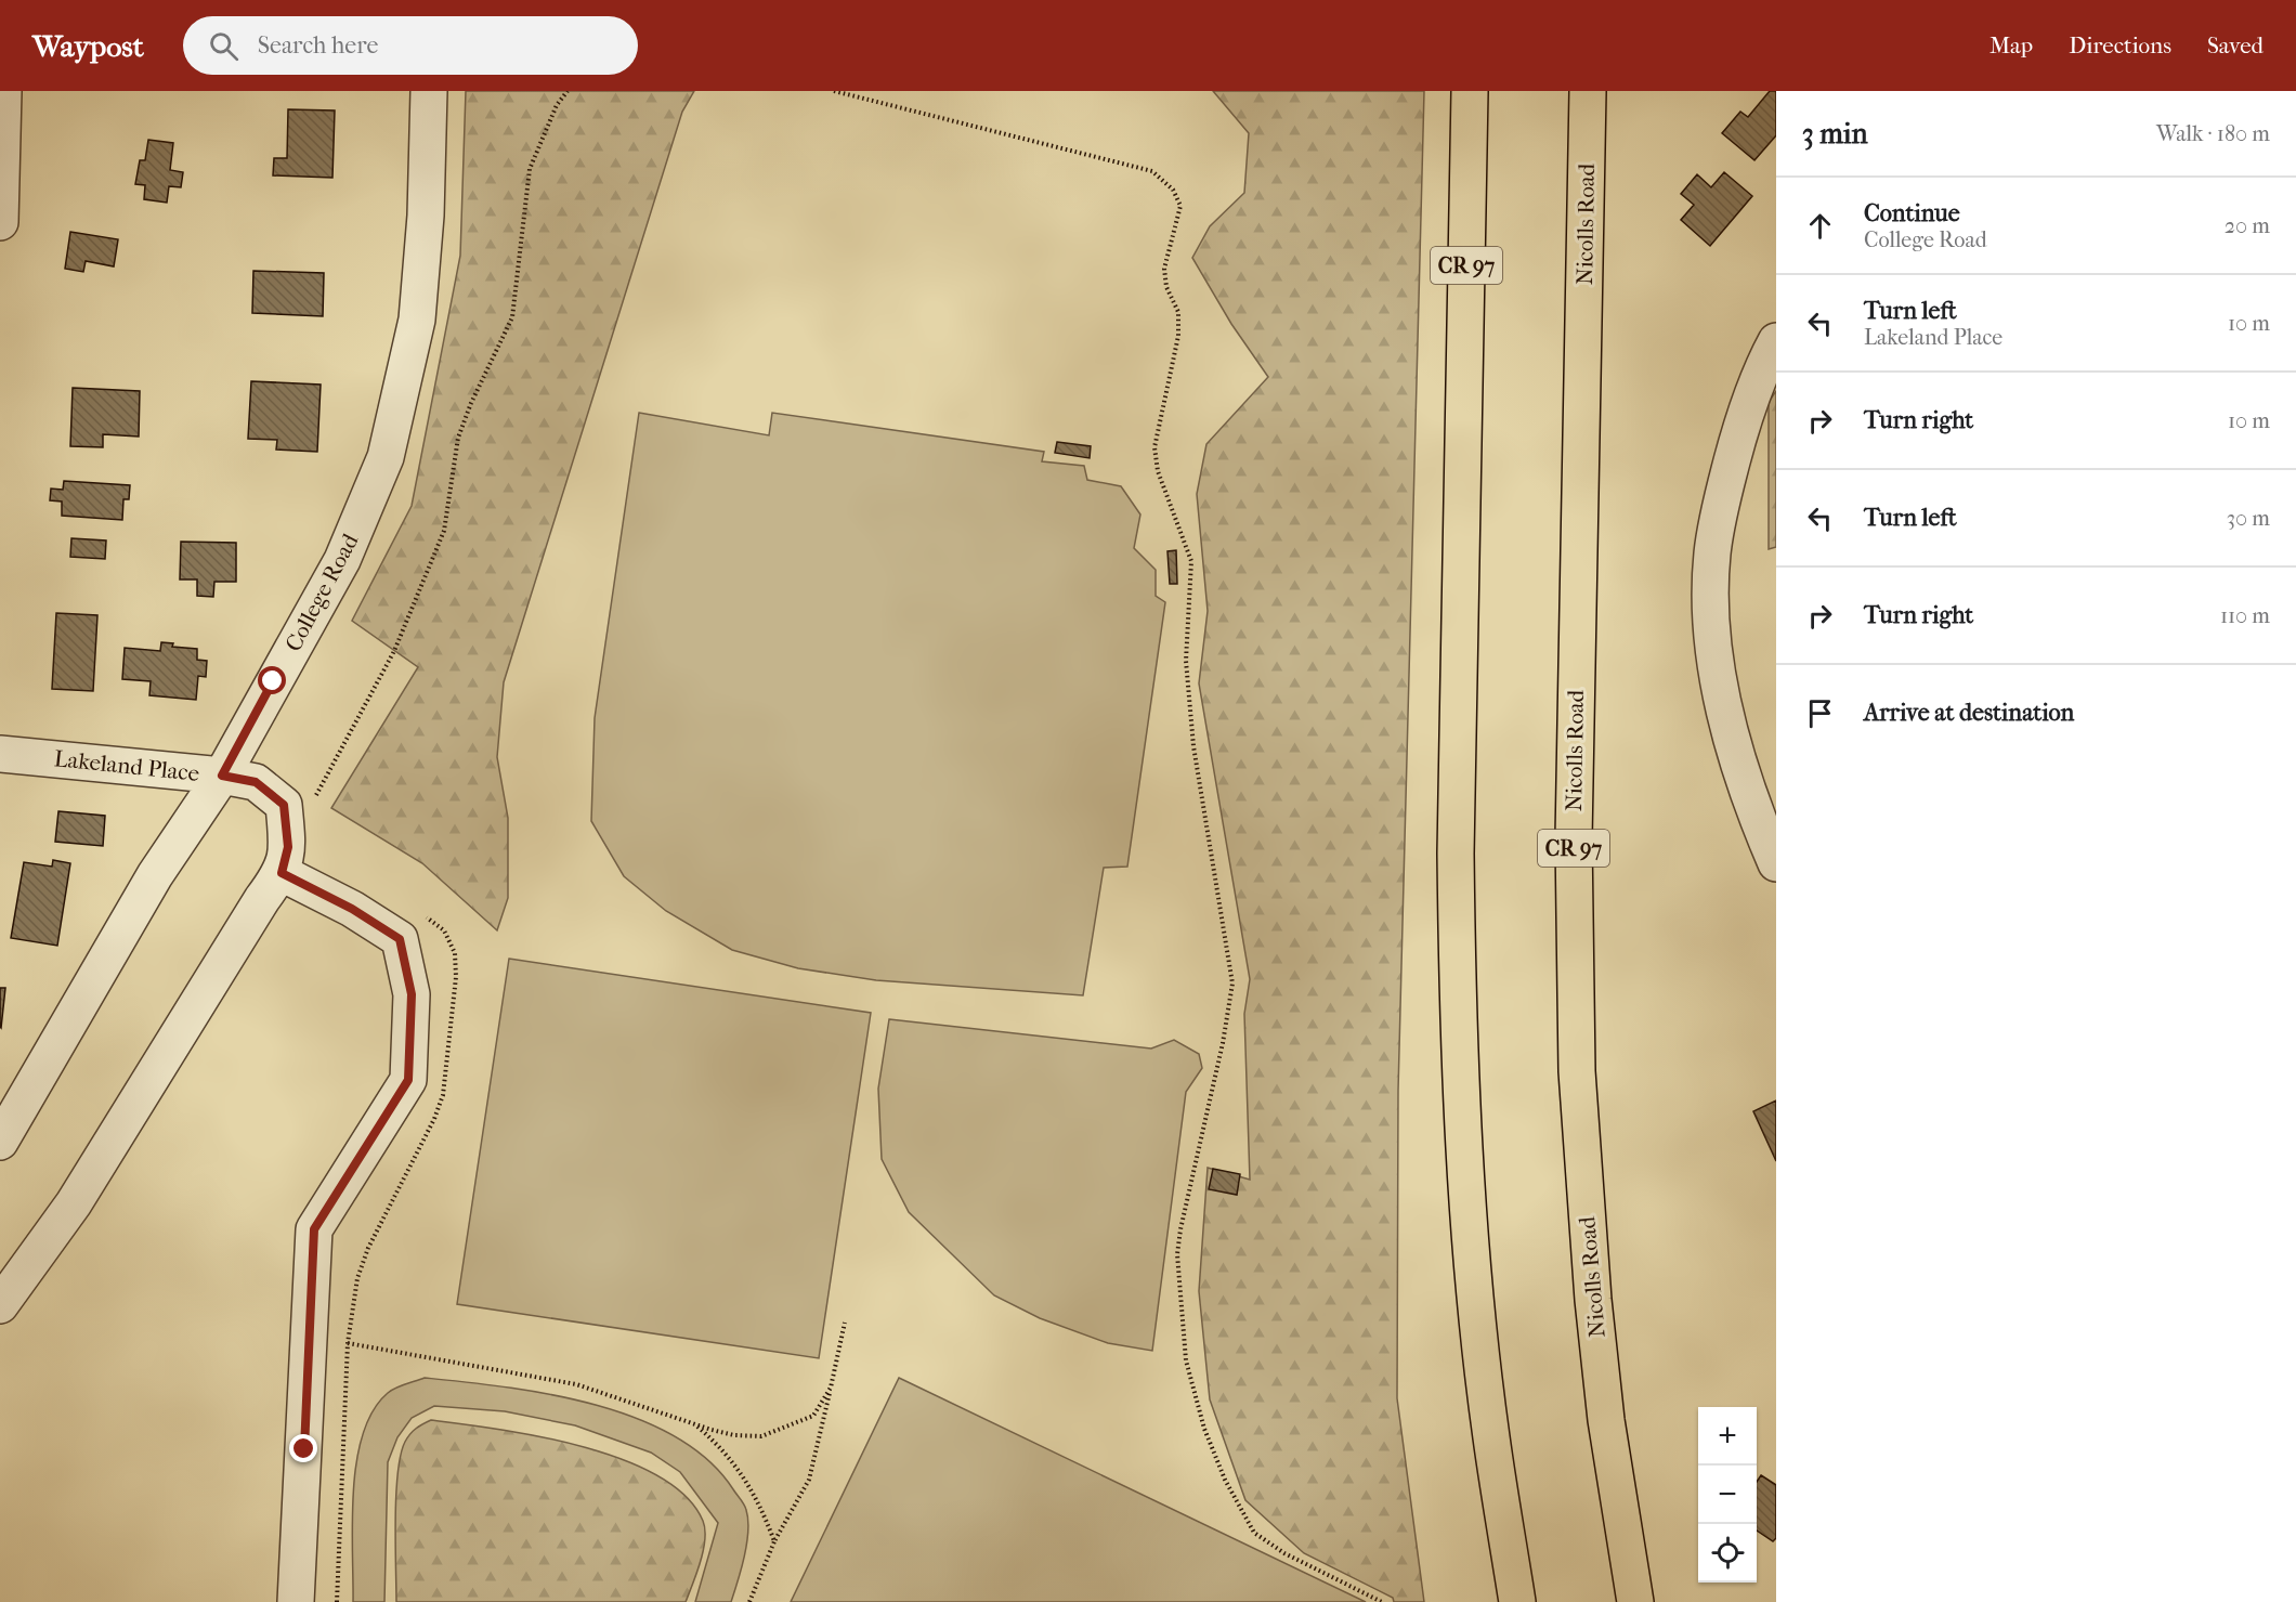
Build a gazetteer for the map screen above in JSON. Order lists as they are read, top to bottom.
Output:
{
  "streets": {
    "highway": ["Nicolls Road", "CR 97"],
    "street": ["College Road", "Lakeland Place"]
  },
  "crossings": [
    ["College Road", "Lakeland Place"]
  ],
  "page": {
    "header": "Waypost",
    "search": "Search here",
    "nav": ["Map", "Directions", "Saved"],
    "heading": ["3 min", "Walk · 180 m"],
    "list": [
      ["Continue", "College Road", "20 m"],
      ["Turn left", "Lakeland Place", "10 m"],
      ["Turn right", "10 m"],
      ["Turn left", "30 m"],
      ["Turn right", "110 m"],
      "Arrive at destination"
    ],
    "map_buttons": ["+", "−"]
  }
}
